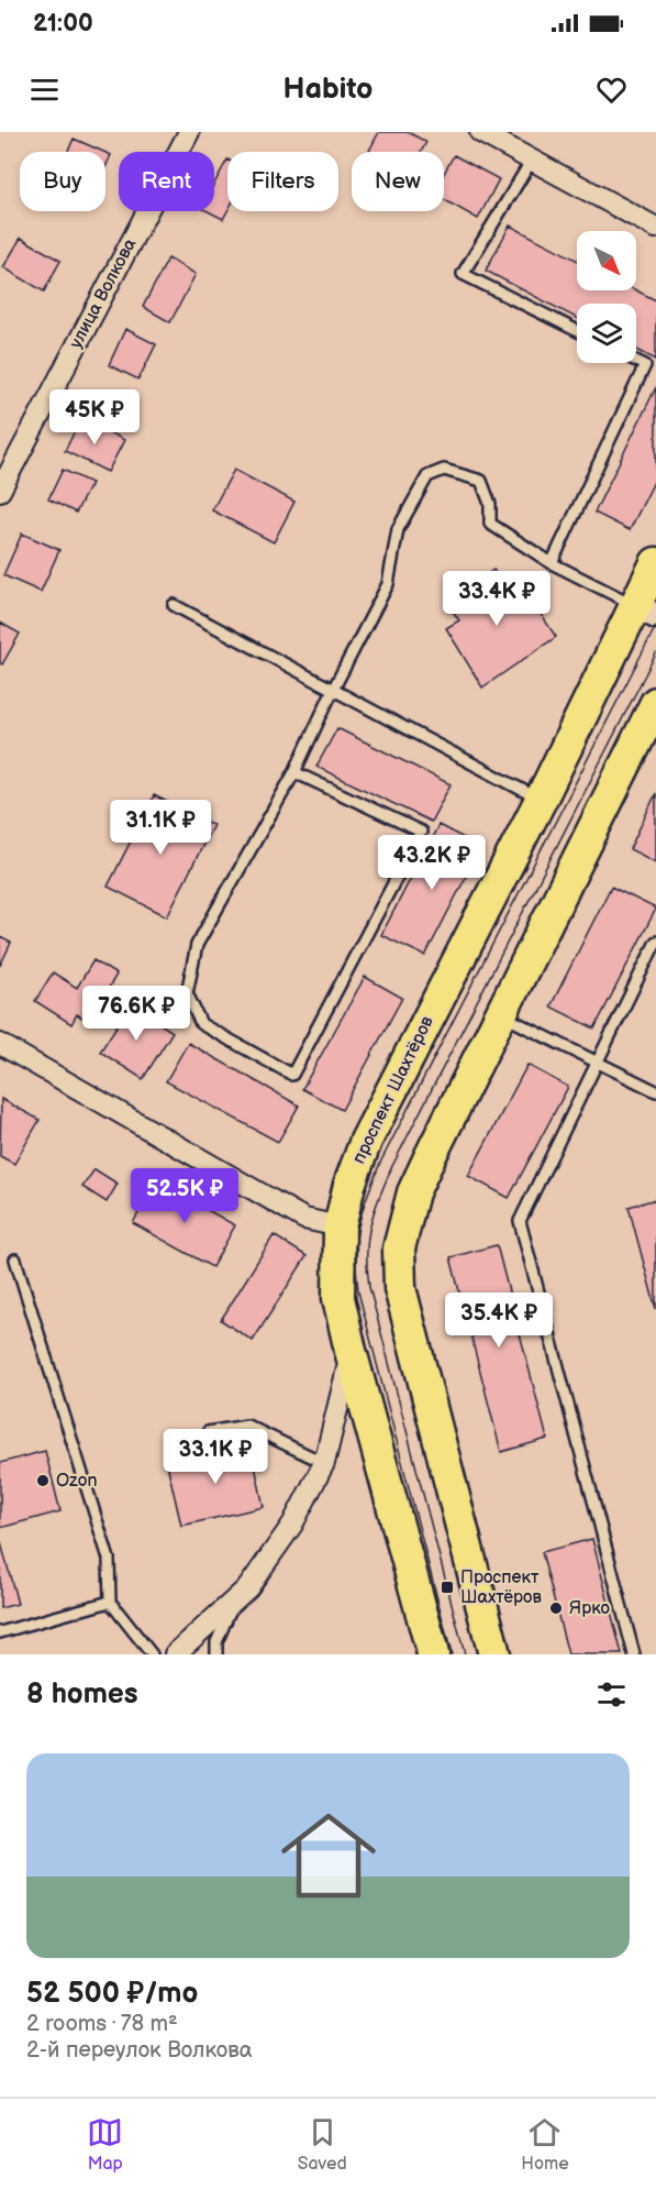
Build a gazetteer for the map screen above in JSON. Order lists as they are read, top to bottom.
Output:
{
  "streets": {
    "main road": ["проспект Шахтёров"],
    "street": ["улица Волкова"]
  },
  "places": {
    "other": ["Ozon", "Ярко"],
    "transit": ["Проспект Шахтёров"]
  },
  "north": "bottom right",
  "page": {
    "status": "21:00",
    "header": "Habito",
    "chip": [
      "Buy",
      "Rent",
      "Filters",
      "New"
    ],
    "price": [
      "45K ₽",
      "33.4K ₽",
      "31.1K ₽",
      "43.2K ₽",
      "76.6K ₽",
      "52.5K ₽",
      "35.4K ₽",
      "33.1K ₽"
    ],
    "heading": "8 homes",
    "list": [
      {
        "name": "52 500 ₽/mo",
        "note": "2 rooms · 78 m² · 2-й переулок Волкова"
      }
    ],
    "tabs": ["Map", "Saved", "Home"]
  }
}
